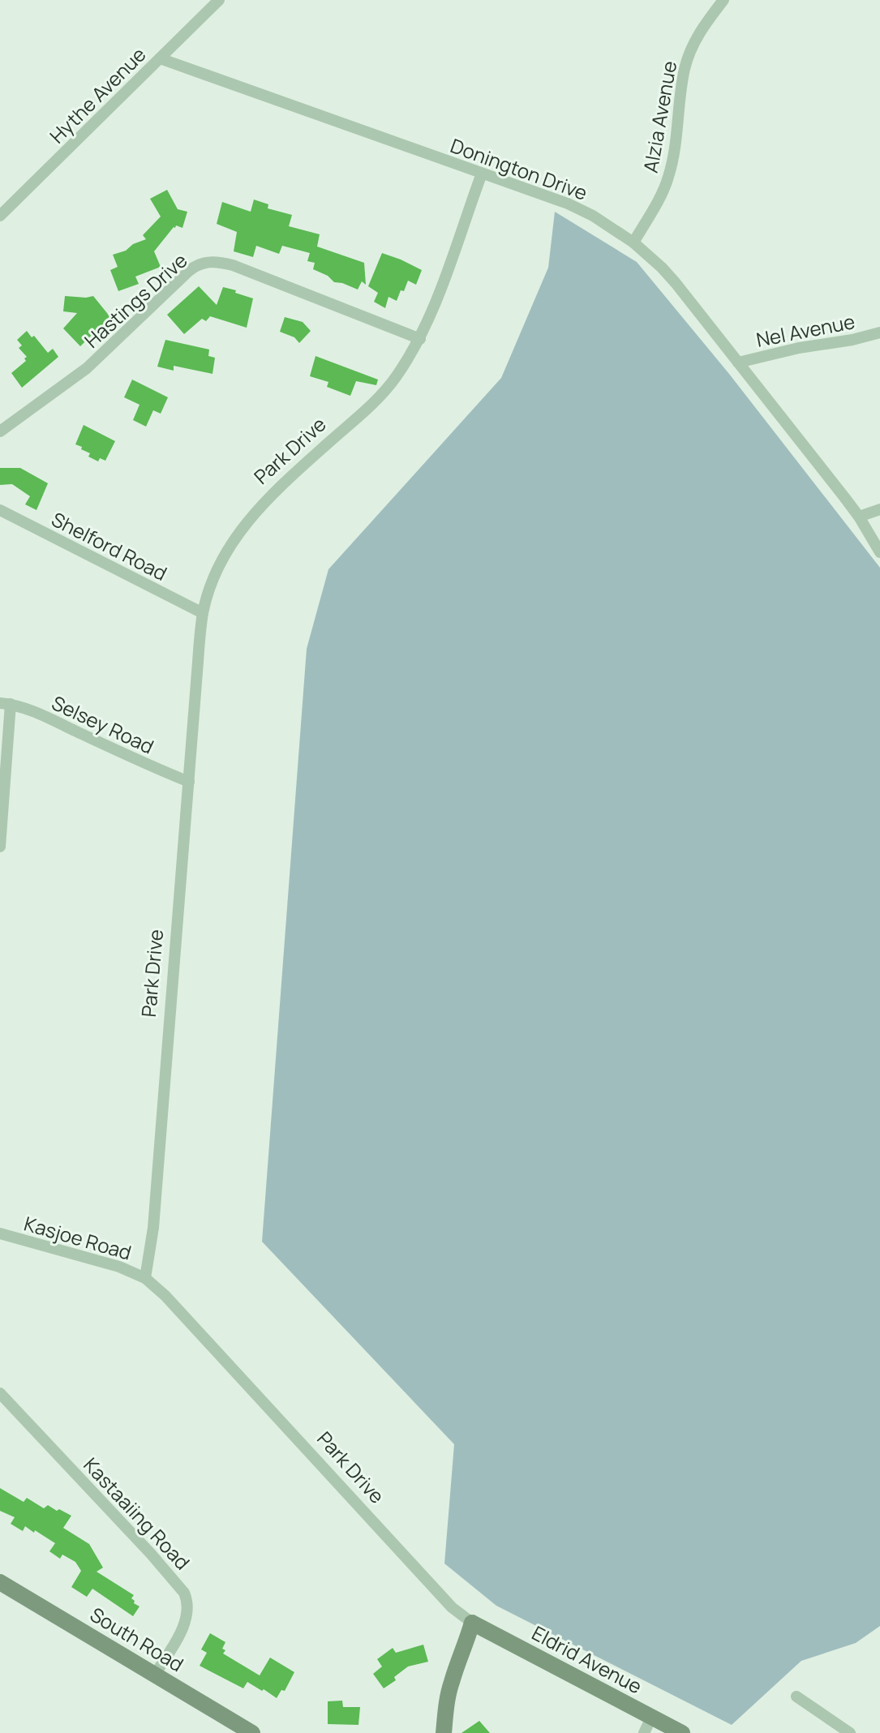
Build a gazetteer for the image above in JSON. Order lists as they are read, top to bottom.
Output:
{
  "streets": {
    "street": [
      "Hythe Avenue",
      "Alzia Avenue",
      "Donington Drive",
      "Hastings Drive",
      "Nel Avenue",
      "Park Drive",
      "Shelford Road",
      "Selsey Road",
      "Kasjoe Road",
      "Kastaaiing Road",
      "South Road",
      "Eldrid Avenue"
    ]
  },
  "crossings": [
    ["Hythe Avenue", "Donington Drive"],
    ["Alzia Avenue", "Donington Drive"],
    ["Donington Drive", "Nel Avenue"],
    ["Donington Drive", "Park Drive"],
    ["Hastings Drive", "Park Drive"],
    ["Park Drive", "Shelford Road"],
    ["Park Drive", "Selsey Road"],
    ["Park Drive", "Kasjoe Road"],
    ["Park Drive", "Eldrid Avenue"],
    ["Kastaaiing Road", "South Road"]
  ]
}
